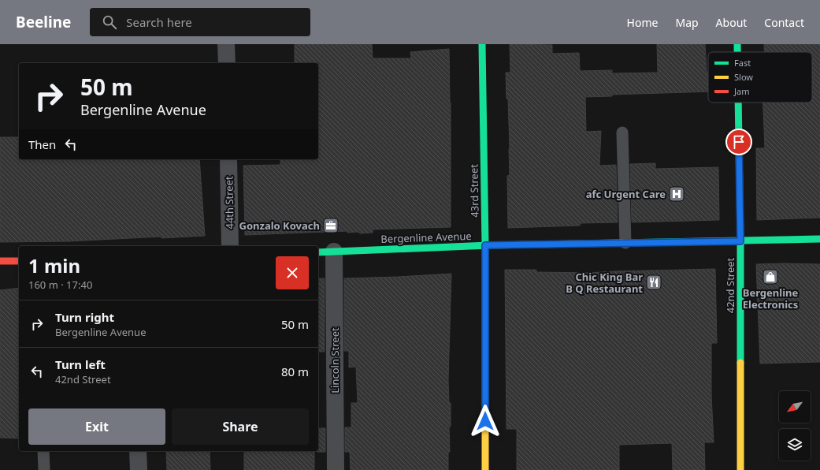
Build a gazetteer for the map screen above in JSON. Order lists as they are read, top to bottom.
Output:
{
  "streets": {
    "street": [
      "43rd Street",
      "44th Street",
      "Bergenline Avenue",
      "42nd Street",
      "Lincoln Street"
    ]
  },
  "crossings": [
    ["43rd Street", "Bergenline Avenue"],
    ["Bergenline Avenue", "42nd Street"],
    ["Bergenline Avenue", "Lincoln Street"]
  ],
  "places": {
    "hospital": ["afc Urgent Care"],
    "office": ["Gonzalo Kovach"],
    "shop": ["Bergenline Electronics"],
    "restaurant": ["Chic King Bar B Q Restaurant"]
  },
  "legend": ["Fast", "Slow", "Jam"],
  "north": "bottom left",
  "page": {
    "header": "Beeline",
    "search": "Search here",
    "nav": [
      "Home",
      "Map",
      "About",
      "Contact"
    ],
    "turn": ["50 m", "Bergenline Avenue"],
    "then": "Then",
    "heading": ["1 min", "160 m · 17:40"],
    "list": [
      {
        "name": "Turn right",
        "note": "Bergenline Avenue",
        "value": "50 m"
      },
      {
        "name": "Turn left",
        "note": "42nd Street",
        "value": "80 m"
      }
    ],
    "buttons": ["Exit", "Share"]
  }
}
